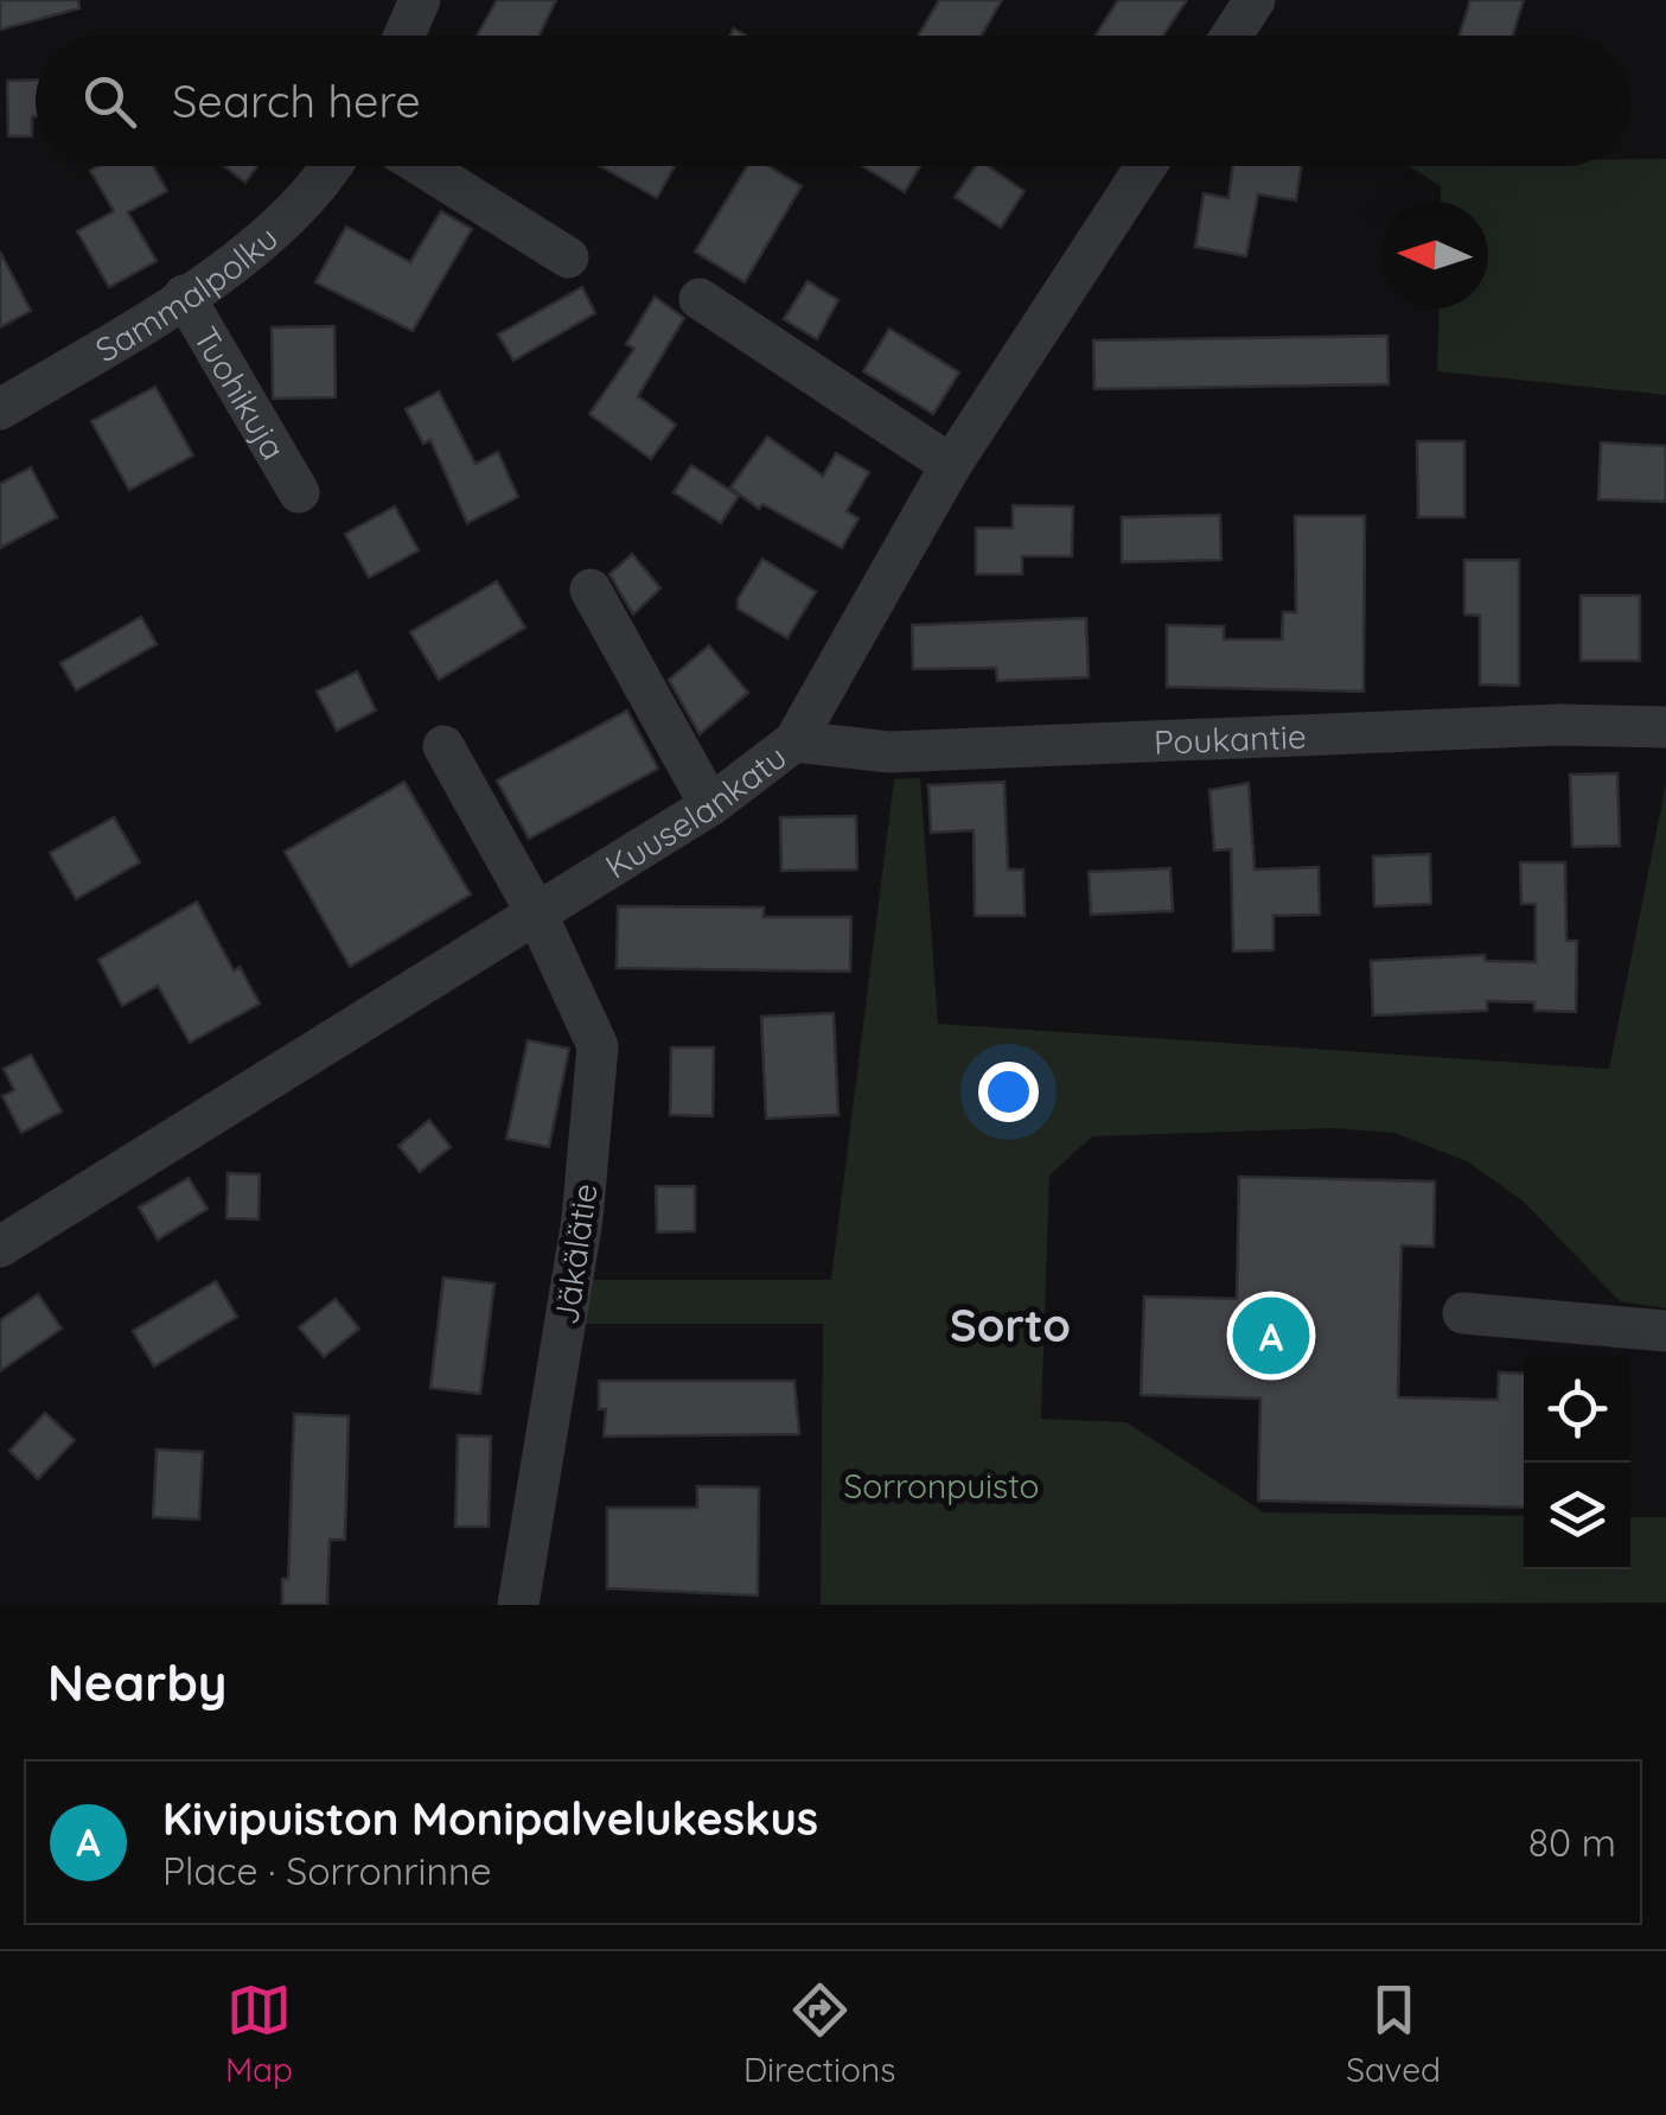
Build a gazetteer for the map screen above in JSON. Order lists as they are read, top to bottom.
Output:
{
  "streets": {
    "street": [
      "Sammalpolku",
      "Tuohikuja",
      "Poukantie",
      "Kuuselankatu",
      "Jäkälätie"
    ]
  },
  "crossings": [
    ["Sammalpolku", "Tuohikuja"],
    ["Poukantie", "Kuuselankatu"],
    ["Kuuselankatu", "Jäkälätie"]
  ],
  "districts": ["Sorto"],
  "parks": ["Sorronpuisto"],
  "north": "left",
  "page": {
    "search": "Search here",
    "pins": "A",
    "heading": "Nearby",
    "list": [
      {
        "mark": "A",
        "name": "Kivipuiston Monipalvelukeskus",
        "note": "Place · Sorronrinne",
        "value": "80 m"
      }
    ],
    "nav": ["Map", "Directions", "Saved"]
  }
}
